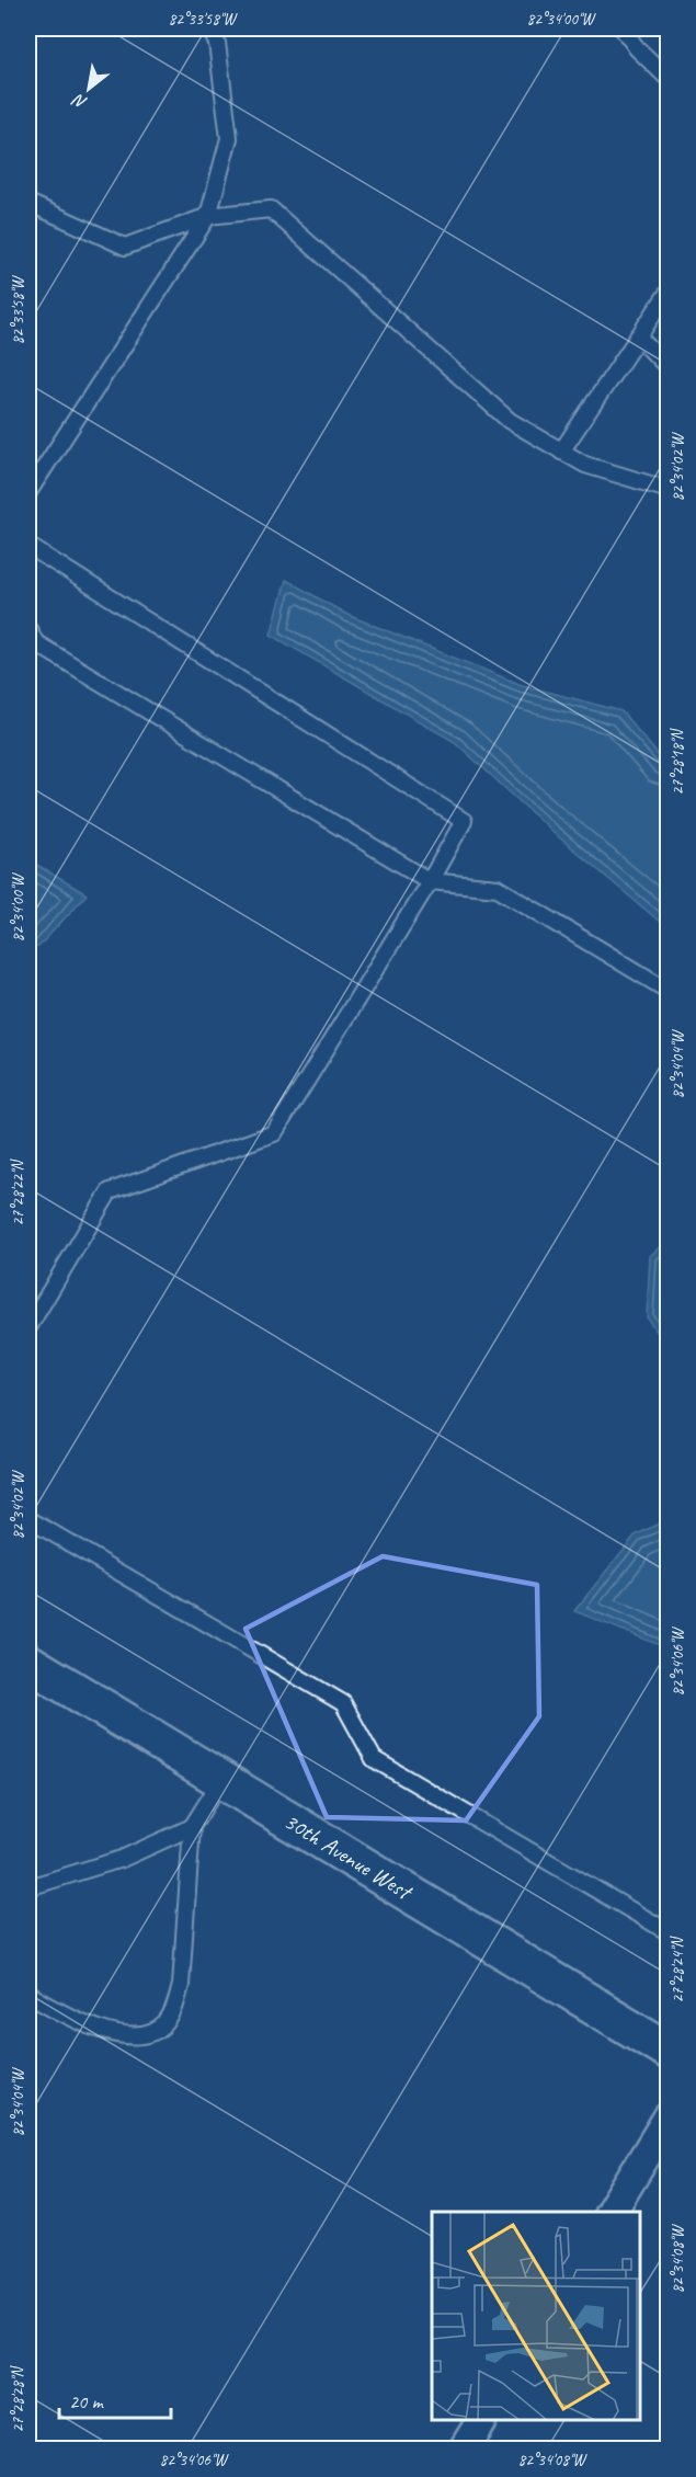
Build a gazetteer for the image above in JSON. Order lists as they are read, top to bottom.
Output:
{
  "streets": {
    "street": ["30th Avenue West"]
  },
  "scale_bar": "20 m",
  "north": "bottom left",
  "coordinates": [
    "82°33'58\"W",
    "82°34'00\"W",
    "82°34'02\"W",
    "27°28'18\"N",
    "82°34'04\"W",
    "27°28'22\"N",
    "82°34'06\"W",
    "27°28'24\"N",
    "82°34'08\"W",
    "27°28'28\"N"
  ]
}
